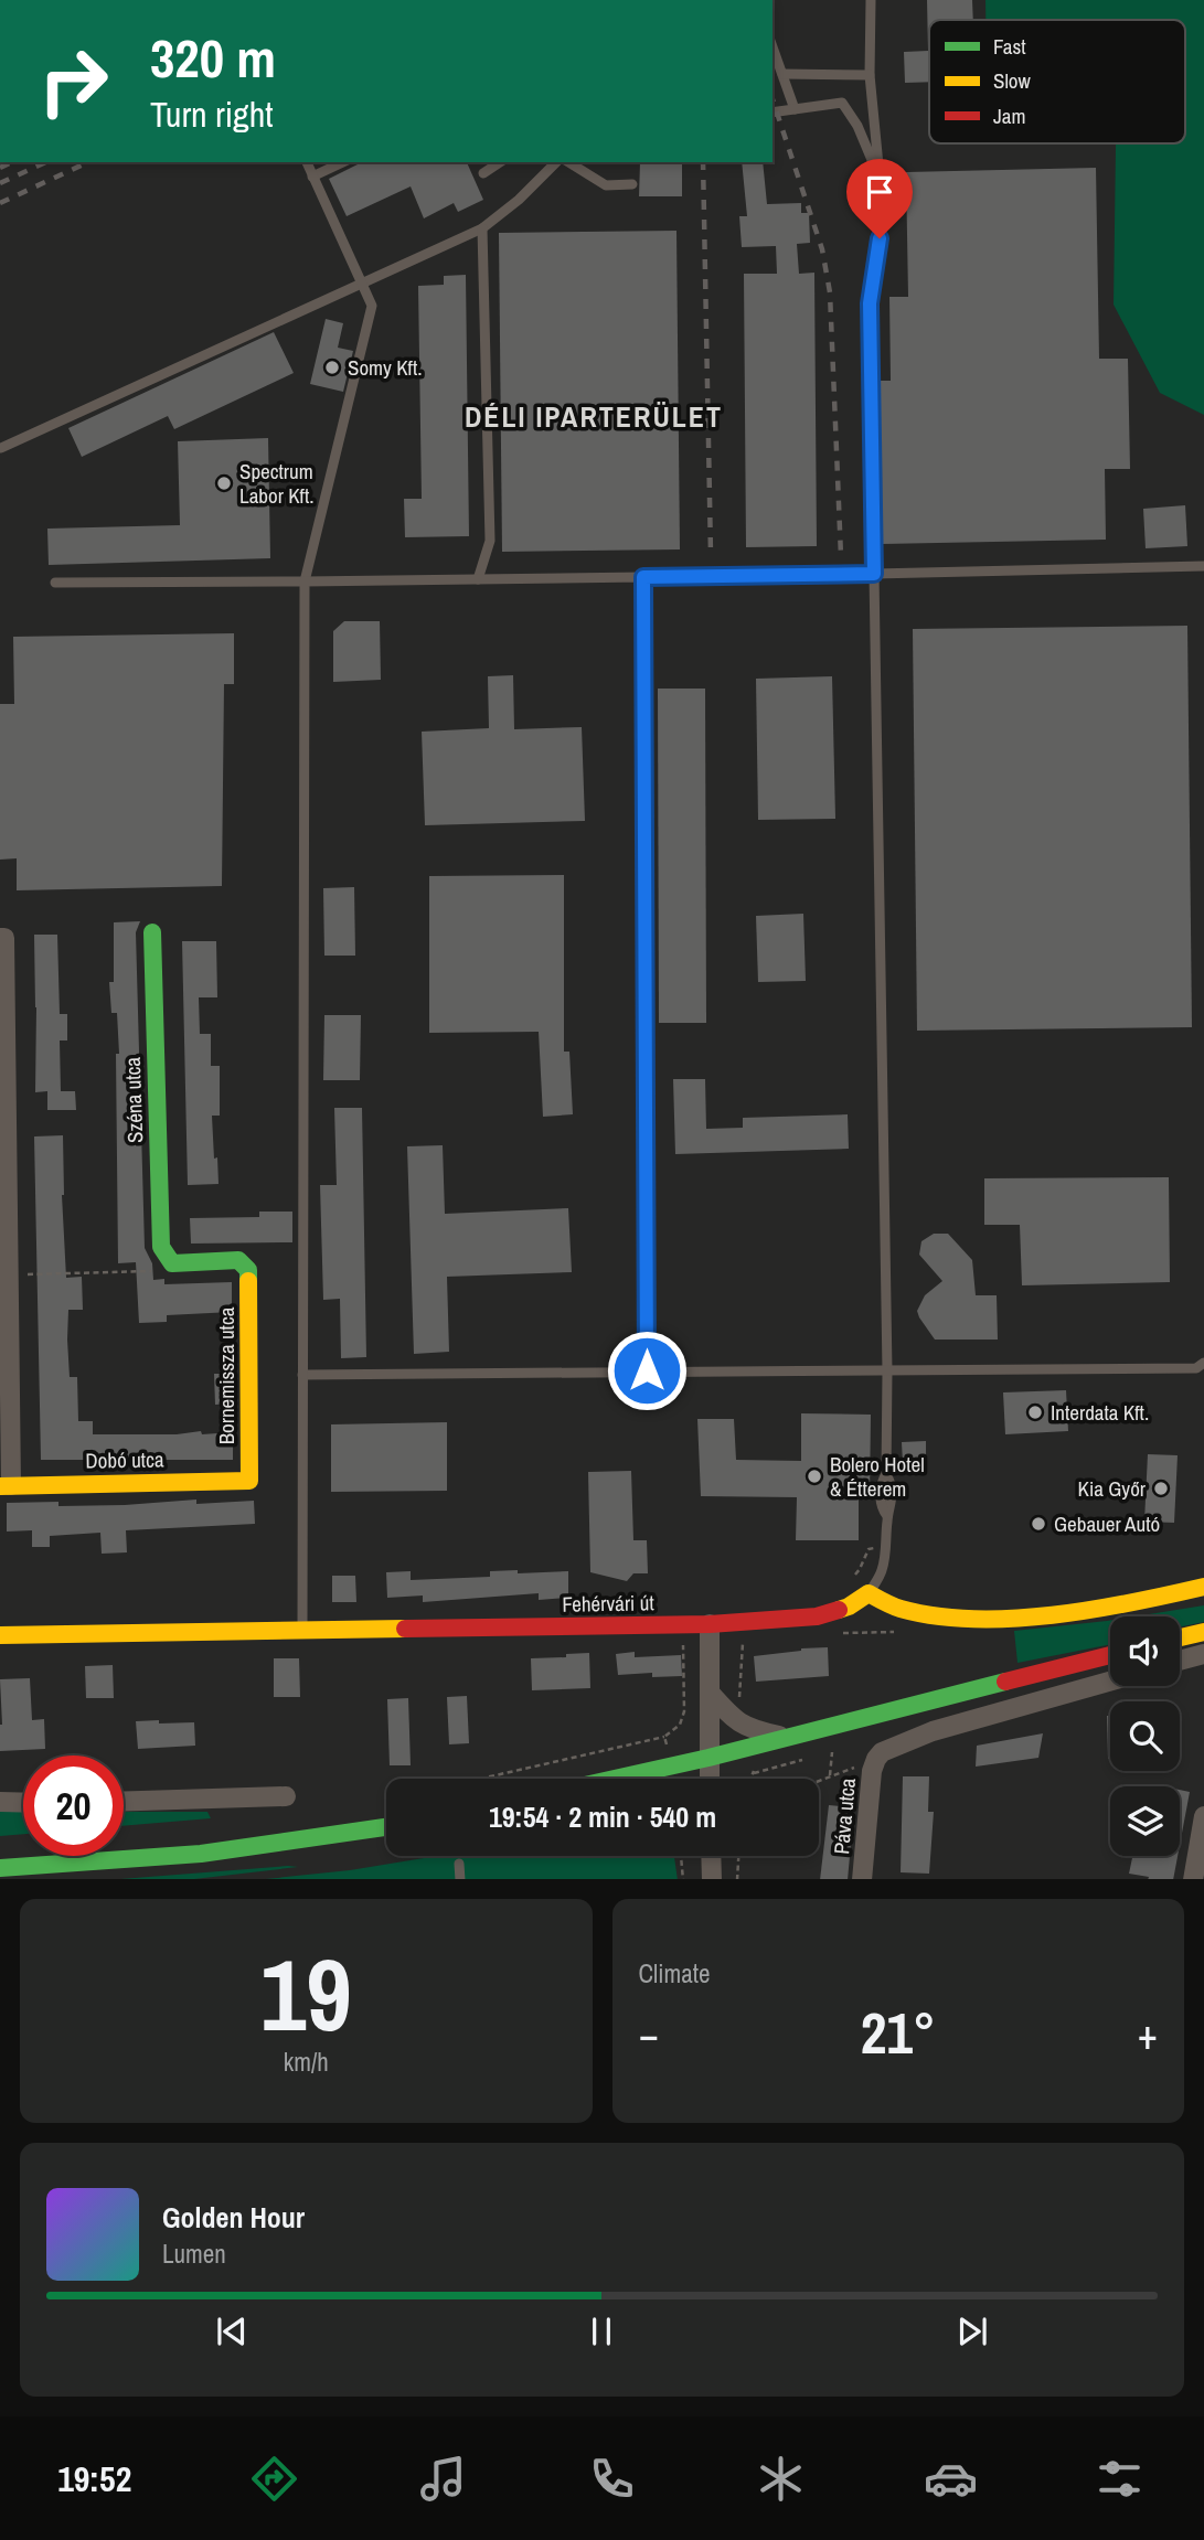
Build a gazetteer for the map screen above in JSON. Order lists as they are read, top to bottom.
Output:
{
  "streets": {
    "street": [
      "Széna utca",
      "Bornemissza utca",
      "Dobó utca",
      "Fehérvári út",
      "Páva utca"
    ]
  },
  "crossings": [
    ["Széna utca", "Bornemissza utca"],
    ["Bornemissza utca", "Dobó utca"]
  ],
  "districts": ["DÉLI IPARTERÜLET"],
  "places": [
    "Somy Kft.",
    "Spectrum Labor Kft.",
    "Interdata Kft.",
    "Bolero Hotel & Étterem",
    "Kia Győr",
    "Gebauer Autó"
  ],
  "legend": ["Fast", "Slow", "Jam"],
  "page": {
    "turn": ["320 m", "Turn right"],
    "limit": "20",
    "trip": "19:54 · 2 min · 540 m",
    "tile": [
      ["19", "km/h"],
      "Climate"
    ],
    "heat": ["−", "21°", "+"],
    "song": ["Golden Hour", "Lumen"],
    "tabs": "19:52"
  }
}
